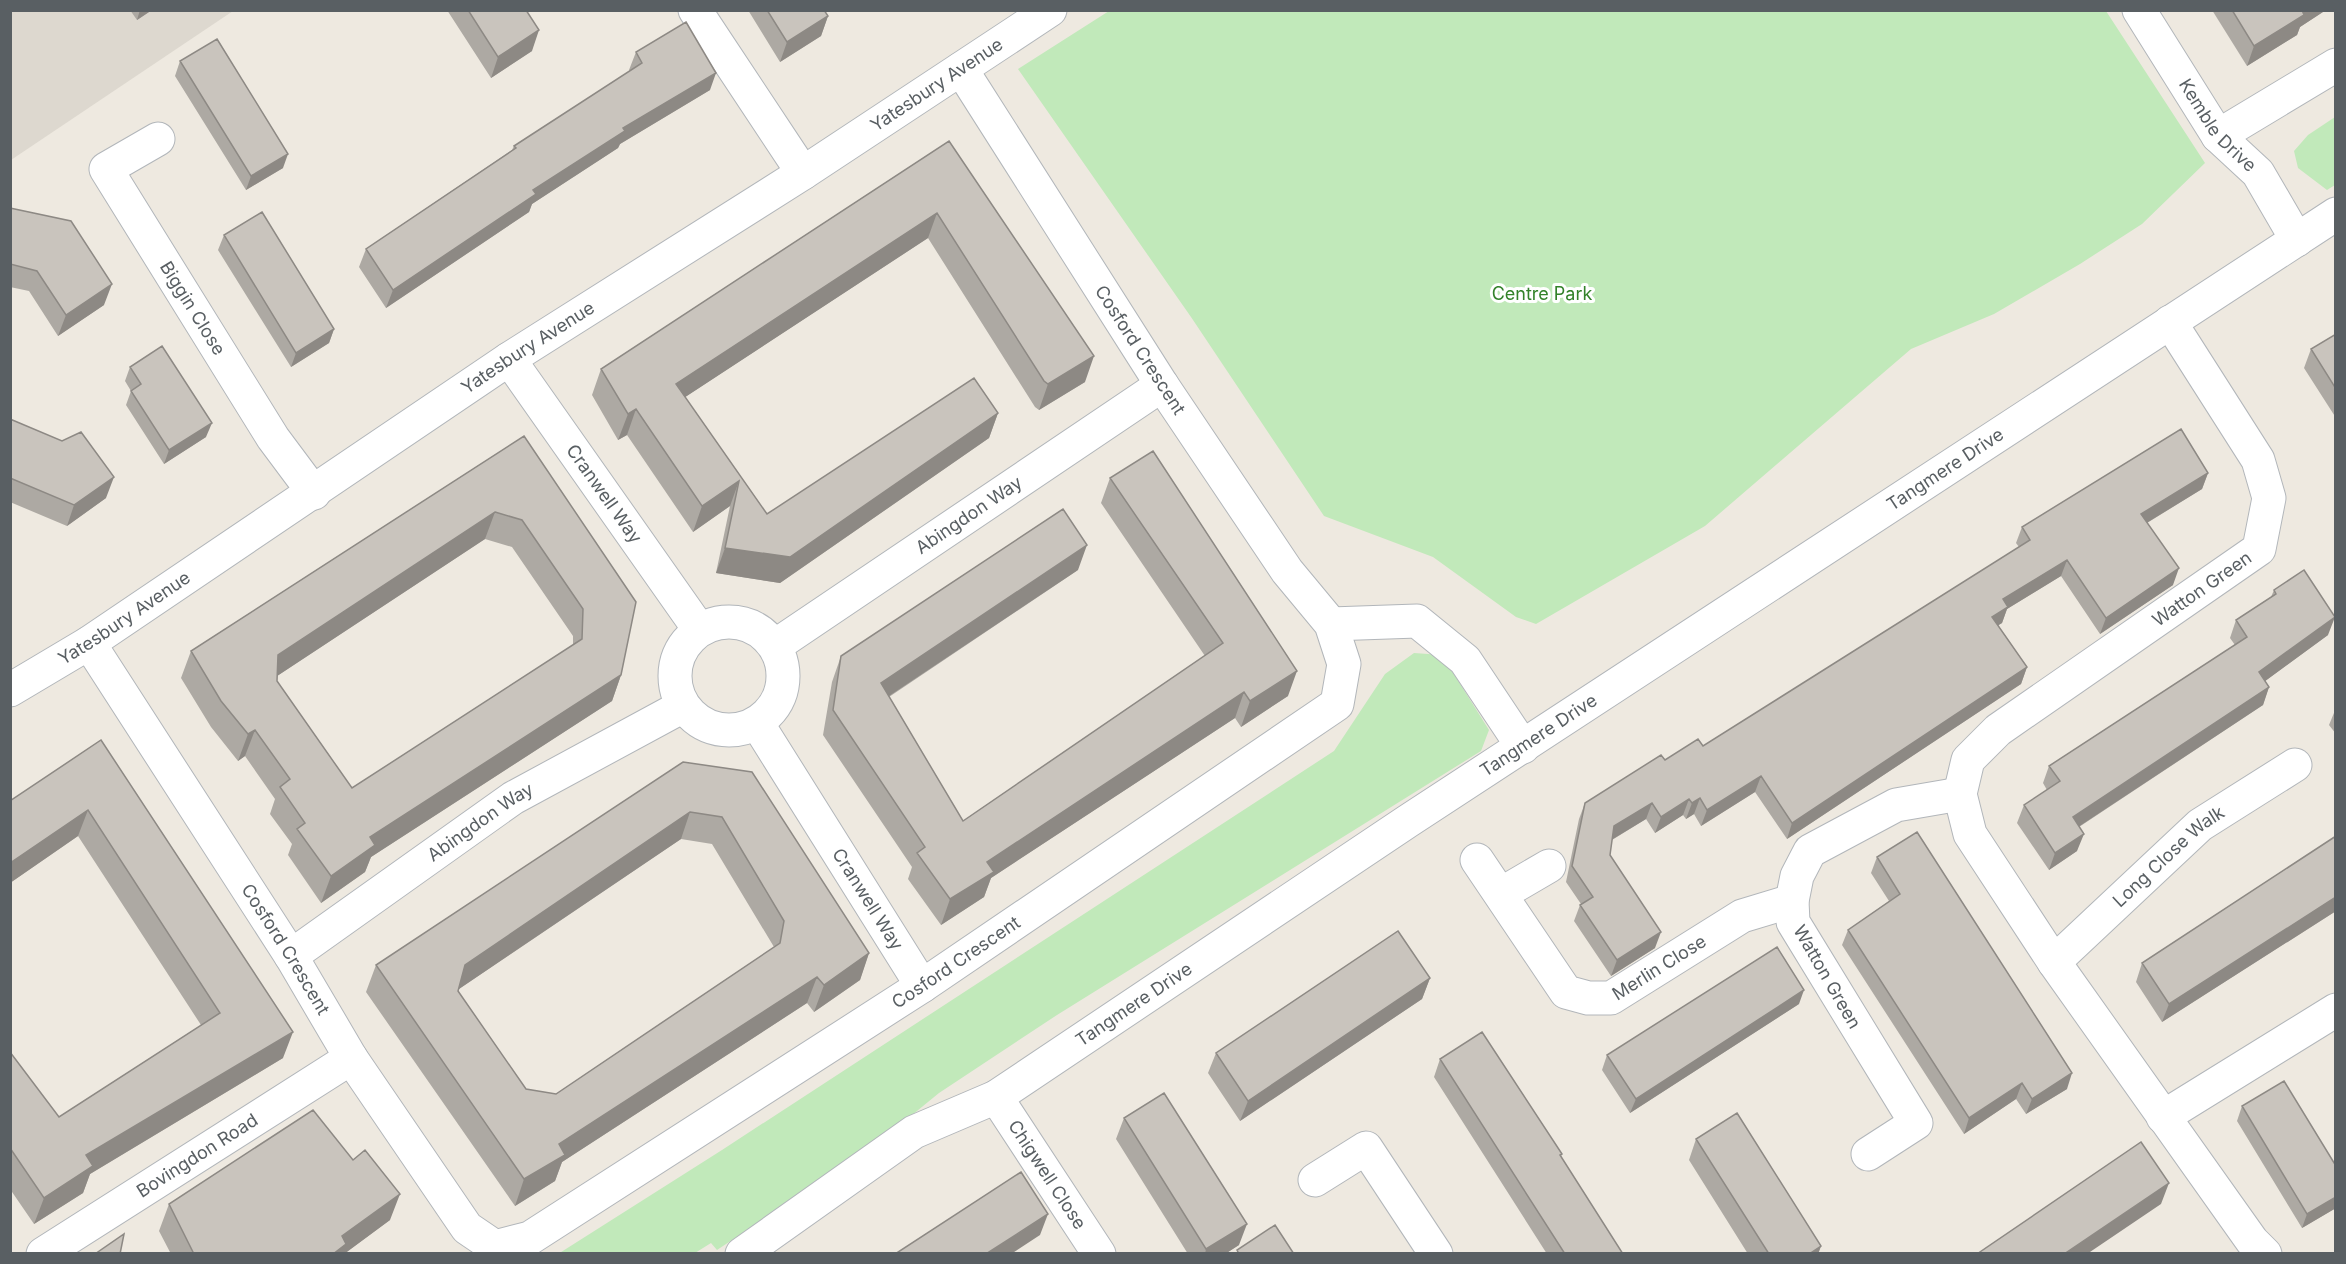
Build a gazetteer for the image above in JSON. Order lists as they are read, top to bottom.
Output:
{
  "streets": {
    "street": [
      "Yatesbury Avenue",
      "Kemble Drive",
      "Biggin Close",
      "Cosford Crescent",
      "Tangmere Drive",
      "Cranwell Way",
      "Abingdon Way",
      "Watton Green",
      "Long Close Walk",
      "Merlin Close",
      "Bovingdon Road",
      "Chigwell Close"
    ]
  },
  "crossings": [
    ["Yatesbury Avenue", "Biggin Close"],
    ["Yatesbury Avenue", "Cosford Crescent"],
    ["Yatesbury Avenue", "Cranwell Way"],
    ["Kemble Drive", "Tangmere Drive"],
    ["Cosford Crescent", "Cranwell Way"],
    ["Cosford Crescent", "Abingdon Way"],
    ["Cosford Crescent", "Bovingdon Road"],
    ["Tangmere Drive", "Watton Green"],
    ["Tangmere Drive", "Chigwell Close"],
    ["Cranwell Way", "Abingdon Way"],
    ["Watton Green", "Long Close Walk"],
    ["Watton Green", "Merlin Close"]
  ],
  "parks": ["Centre Park"]
}
